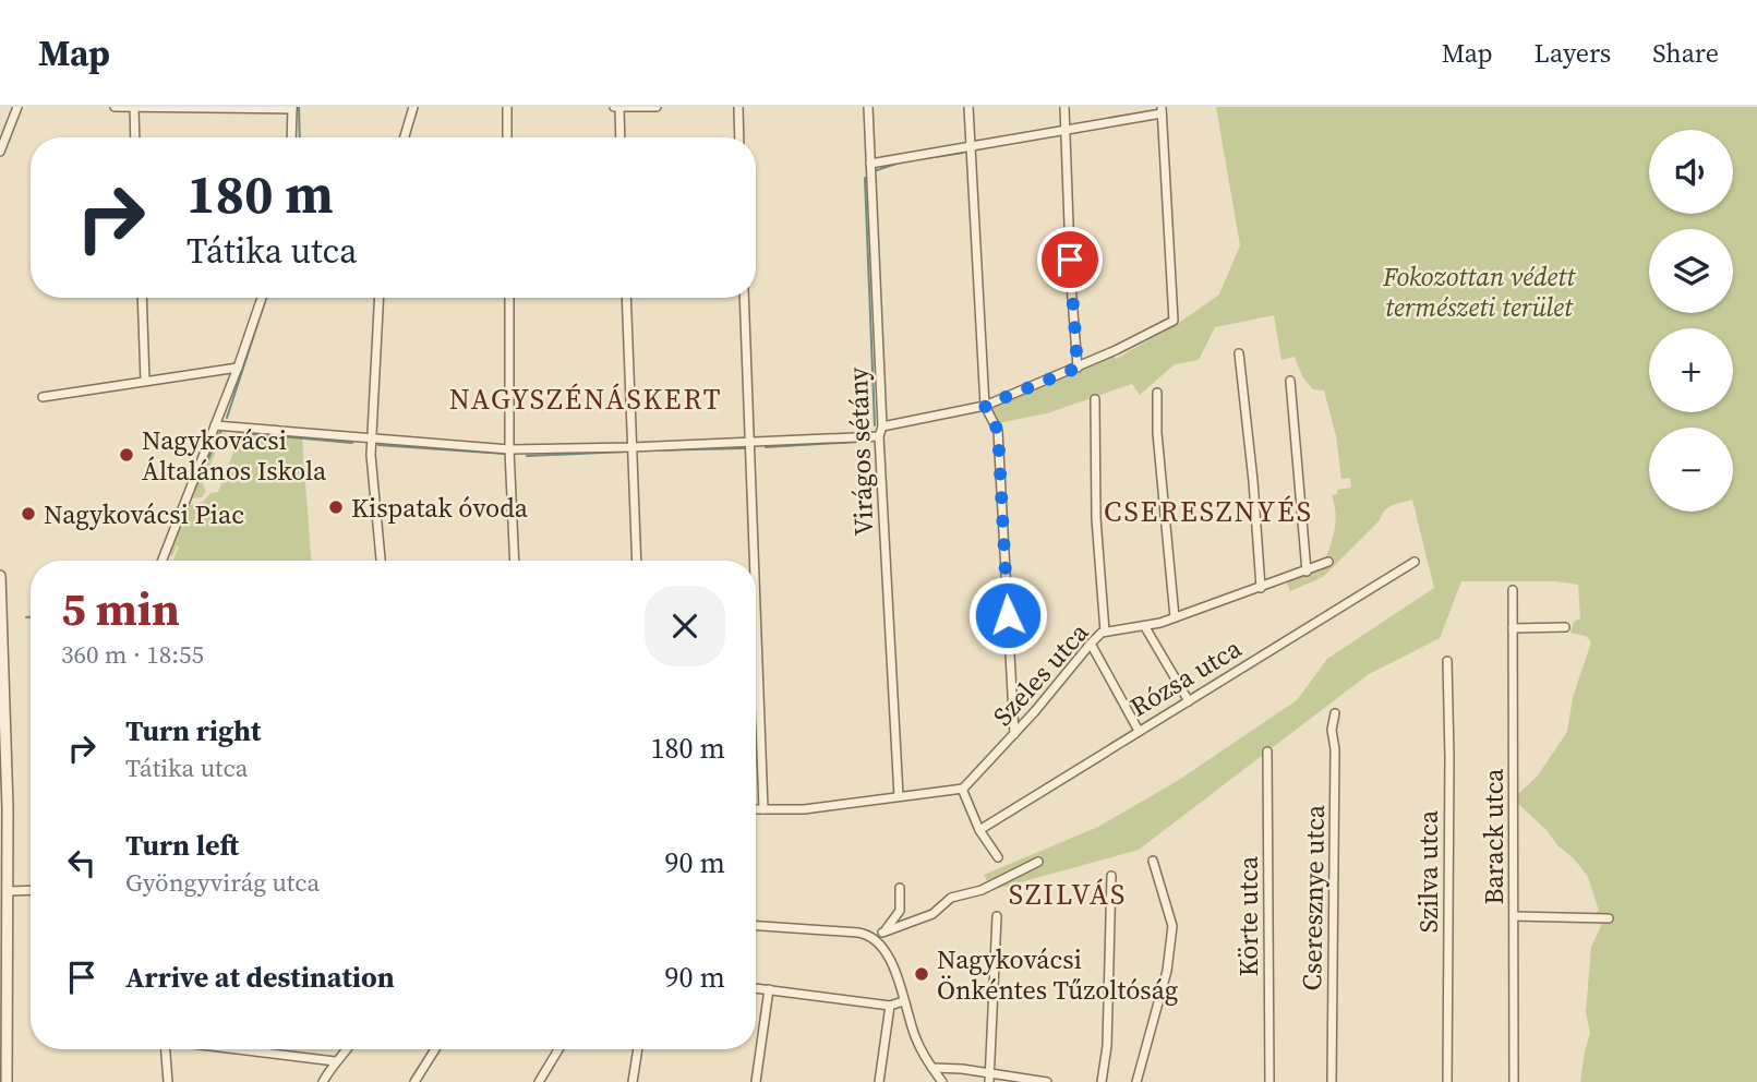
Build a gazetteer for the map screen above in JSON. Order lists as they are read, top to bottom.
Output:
{
  "streets": {
    "street": [
      "Virágos sétány",
      "Szeles utca",
      "Rózsa utca",
      "Barack utca",
      "Szilva utca",
      "Cseresznye utca",
      "Körte utca"
    ]
  },
  "districts": ["NAGYSZÉNÁSKERT", "CSERESZNYÉS", "SZILVÁS"],
  "parks": ["Fokozottan védett természeti terület"],
  "places": [
    "Nagykovácsi Általános Iskola",
    "Kispatak óvoda",
    "Nagykovácsi Piac",
    "Nagykovácsi Önkéntes Tűzoltóság"
  ],
  "page": {
    "header": "Map",
    "nav": ["Map", "Layers", "Share"],
    "map_buttons": ["+", "−"],
    "turn": ["180 m", "Tátika utca"],
    "heading": ["5 min", "360 m · 18:55"],
    "list": [
      {
        "name": "Turn right",
        "note": "Tátika utca",
        "value": "180 m"
      },
      {
        "name": "Turn left",
        "note": "Gyöngyvirág utca",
        "value": "90 m"
      },
      {
        "name": "Arrive at destination",
        "value": "90 m"
      }
    ]
  }
}
